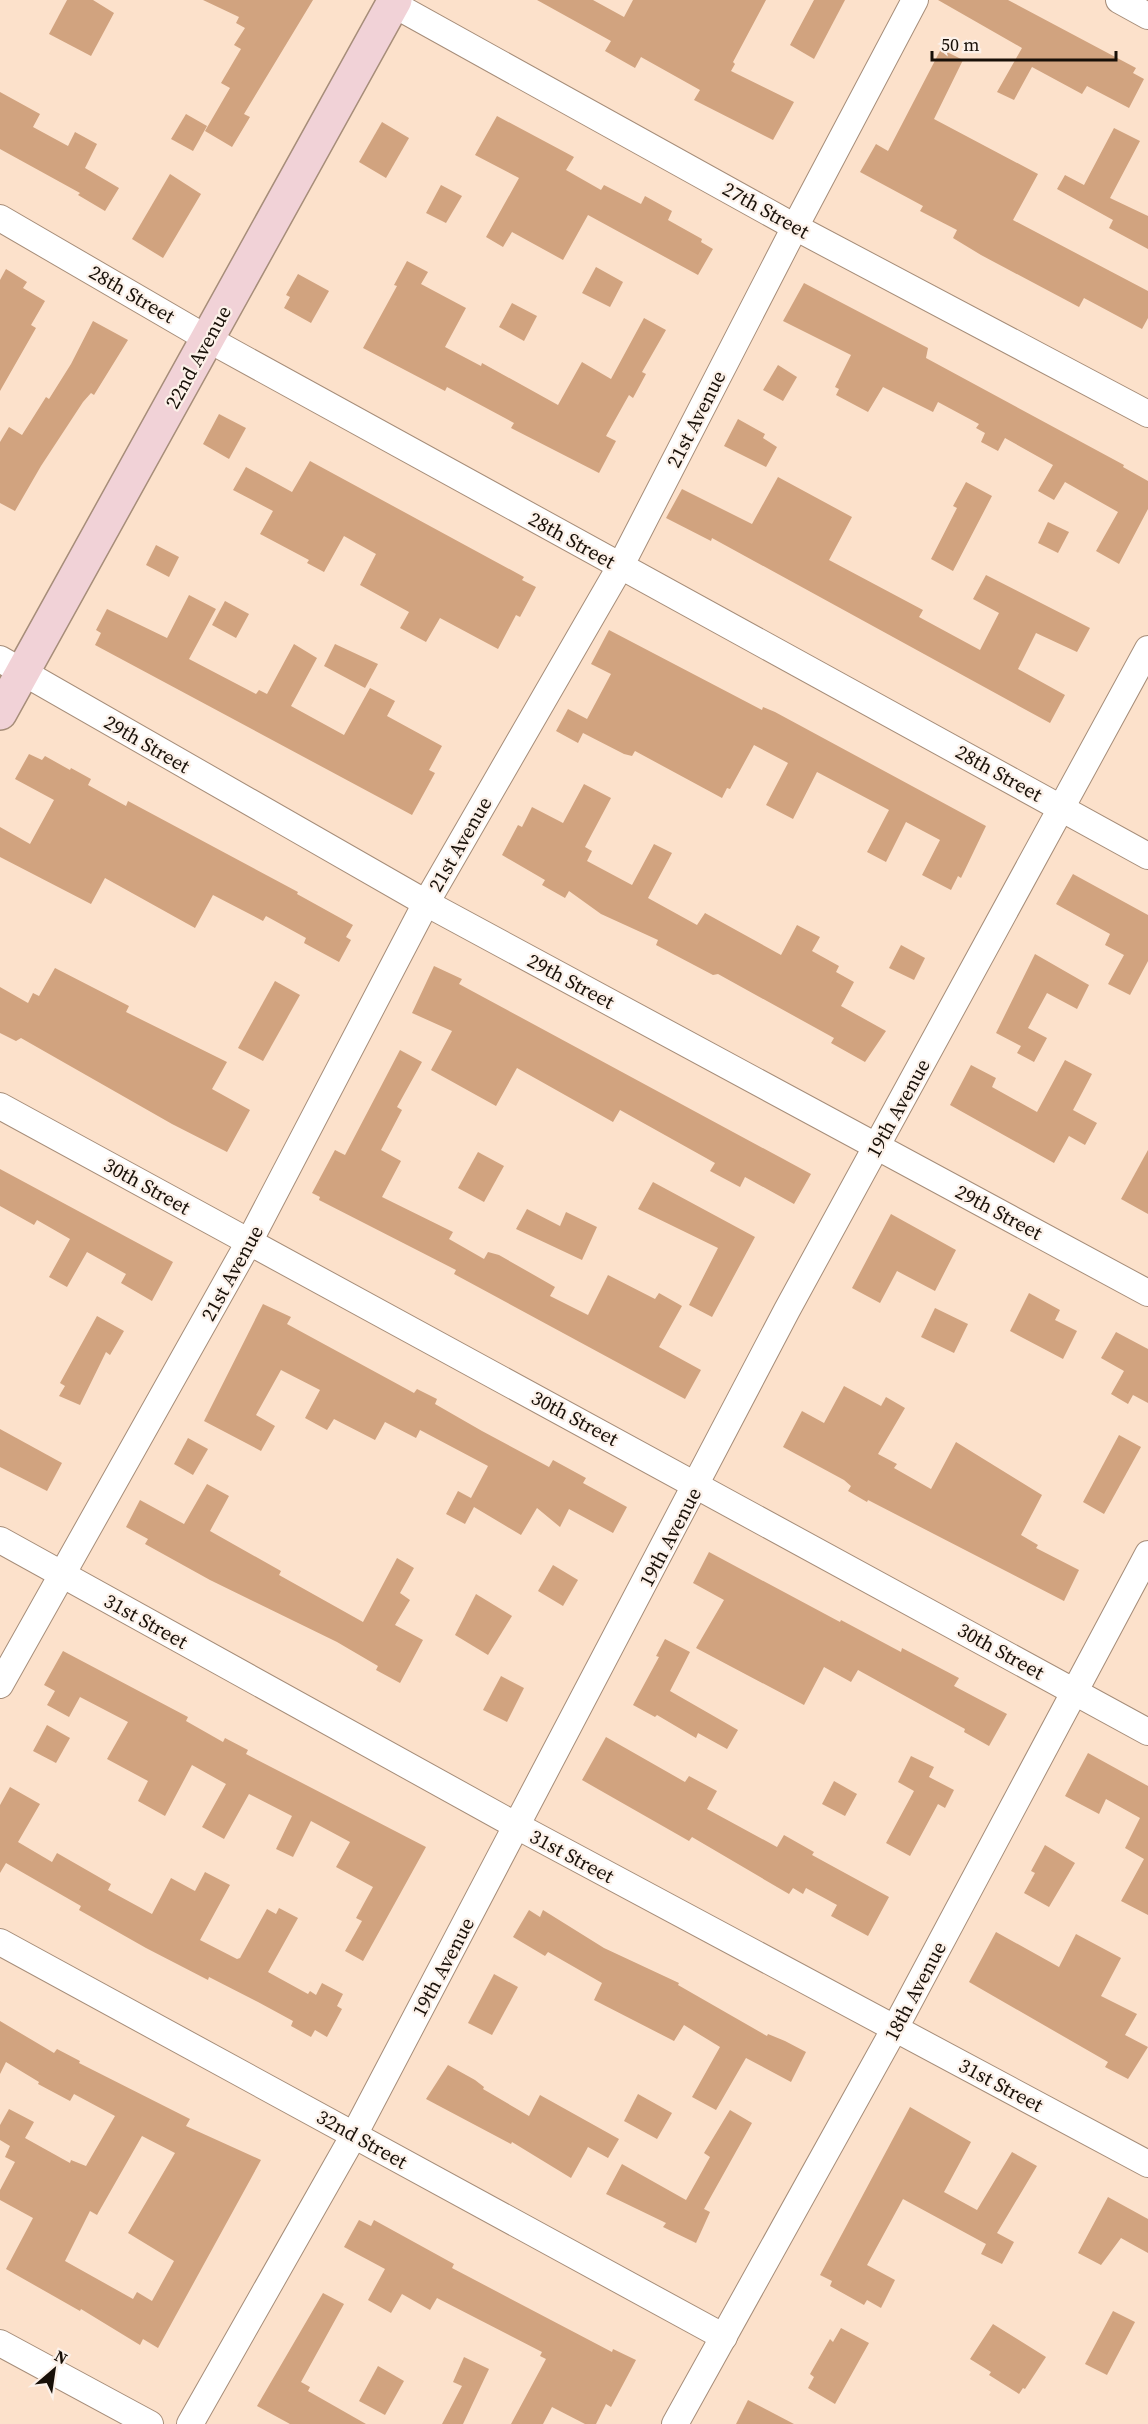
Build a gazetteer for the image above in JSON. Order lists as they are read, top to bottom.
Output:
{
  "streets": {
    "street": [
      "27th Street",
      "28th Street",
      "22nd Avenue",
      "21st Avenue",
      "29th Street",
      "19th Avenue",
      "30th Street",
      "31st Street",
      "18th Avenue",
      "32nd Street"
    ]
  },
  "crossings": [
    ["27th Street", "22nd Avenue"],
    ["27th Street", "21st Avenue"],
    ["28th Street", "22nd Avenue"],
    ["28th Street", "21st Avenue"],
    ["28th Street", "19th Avenue"],
    ["22nd Avenue", "29th Street"],
    ["21st Avenue", "29th Street"],
    ["21st Avenue", "30th Street"],
    ["21st Avenue", "31st Street"],
    ["29th Street", "19th Avenue"],
    ["19th Avenue", "30th Street"],
    ["19th Avenue", "31st Street"],
    ["19th Avenue", "32nd Street"],
    ["30th Street", "18th Avenue"],
    ["31st Street", "18th Avenue"],
    ["18th Avenue", "32nd Street"]
  ],
  "scale_bar": "50 m",
  "north": "top right"
}
